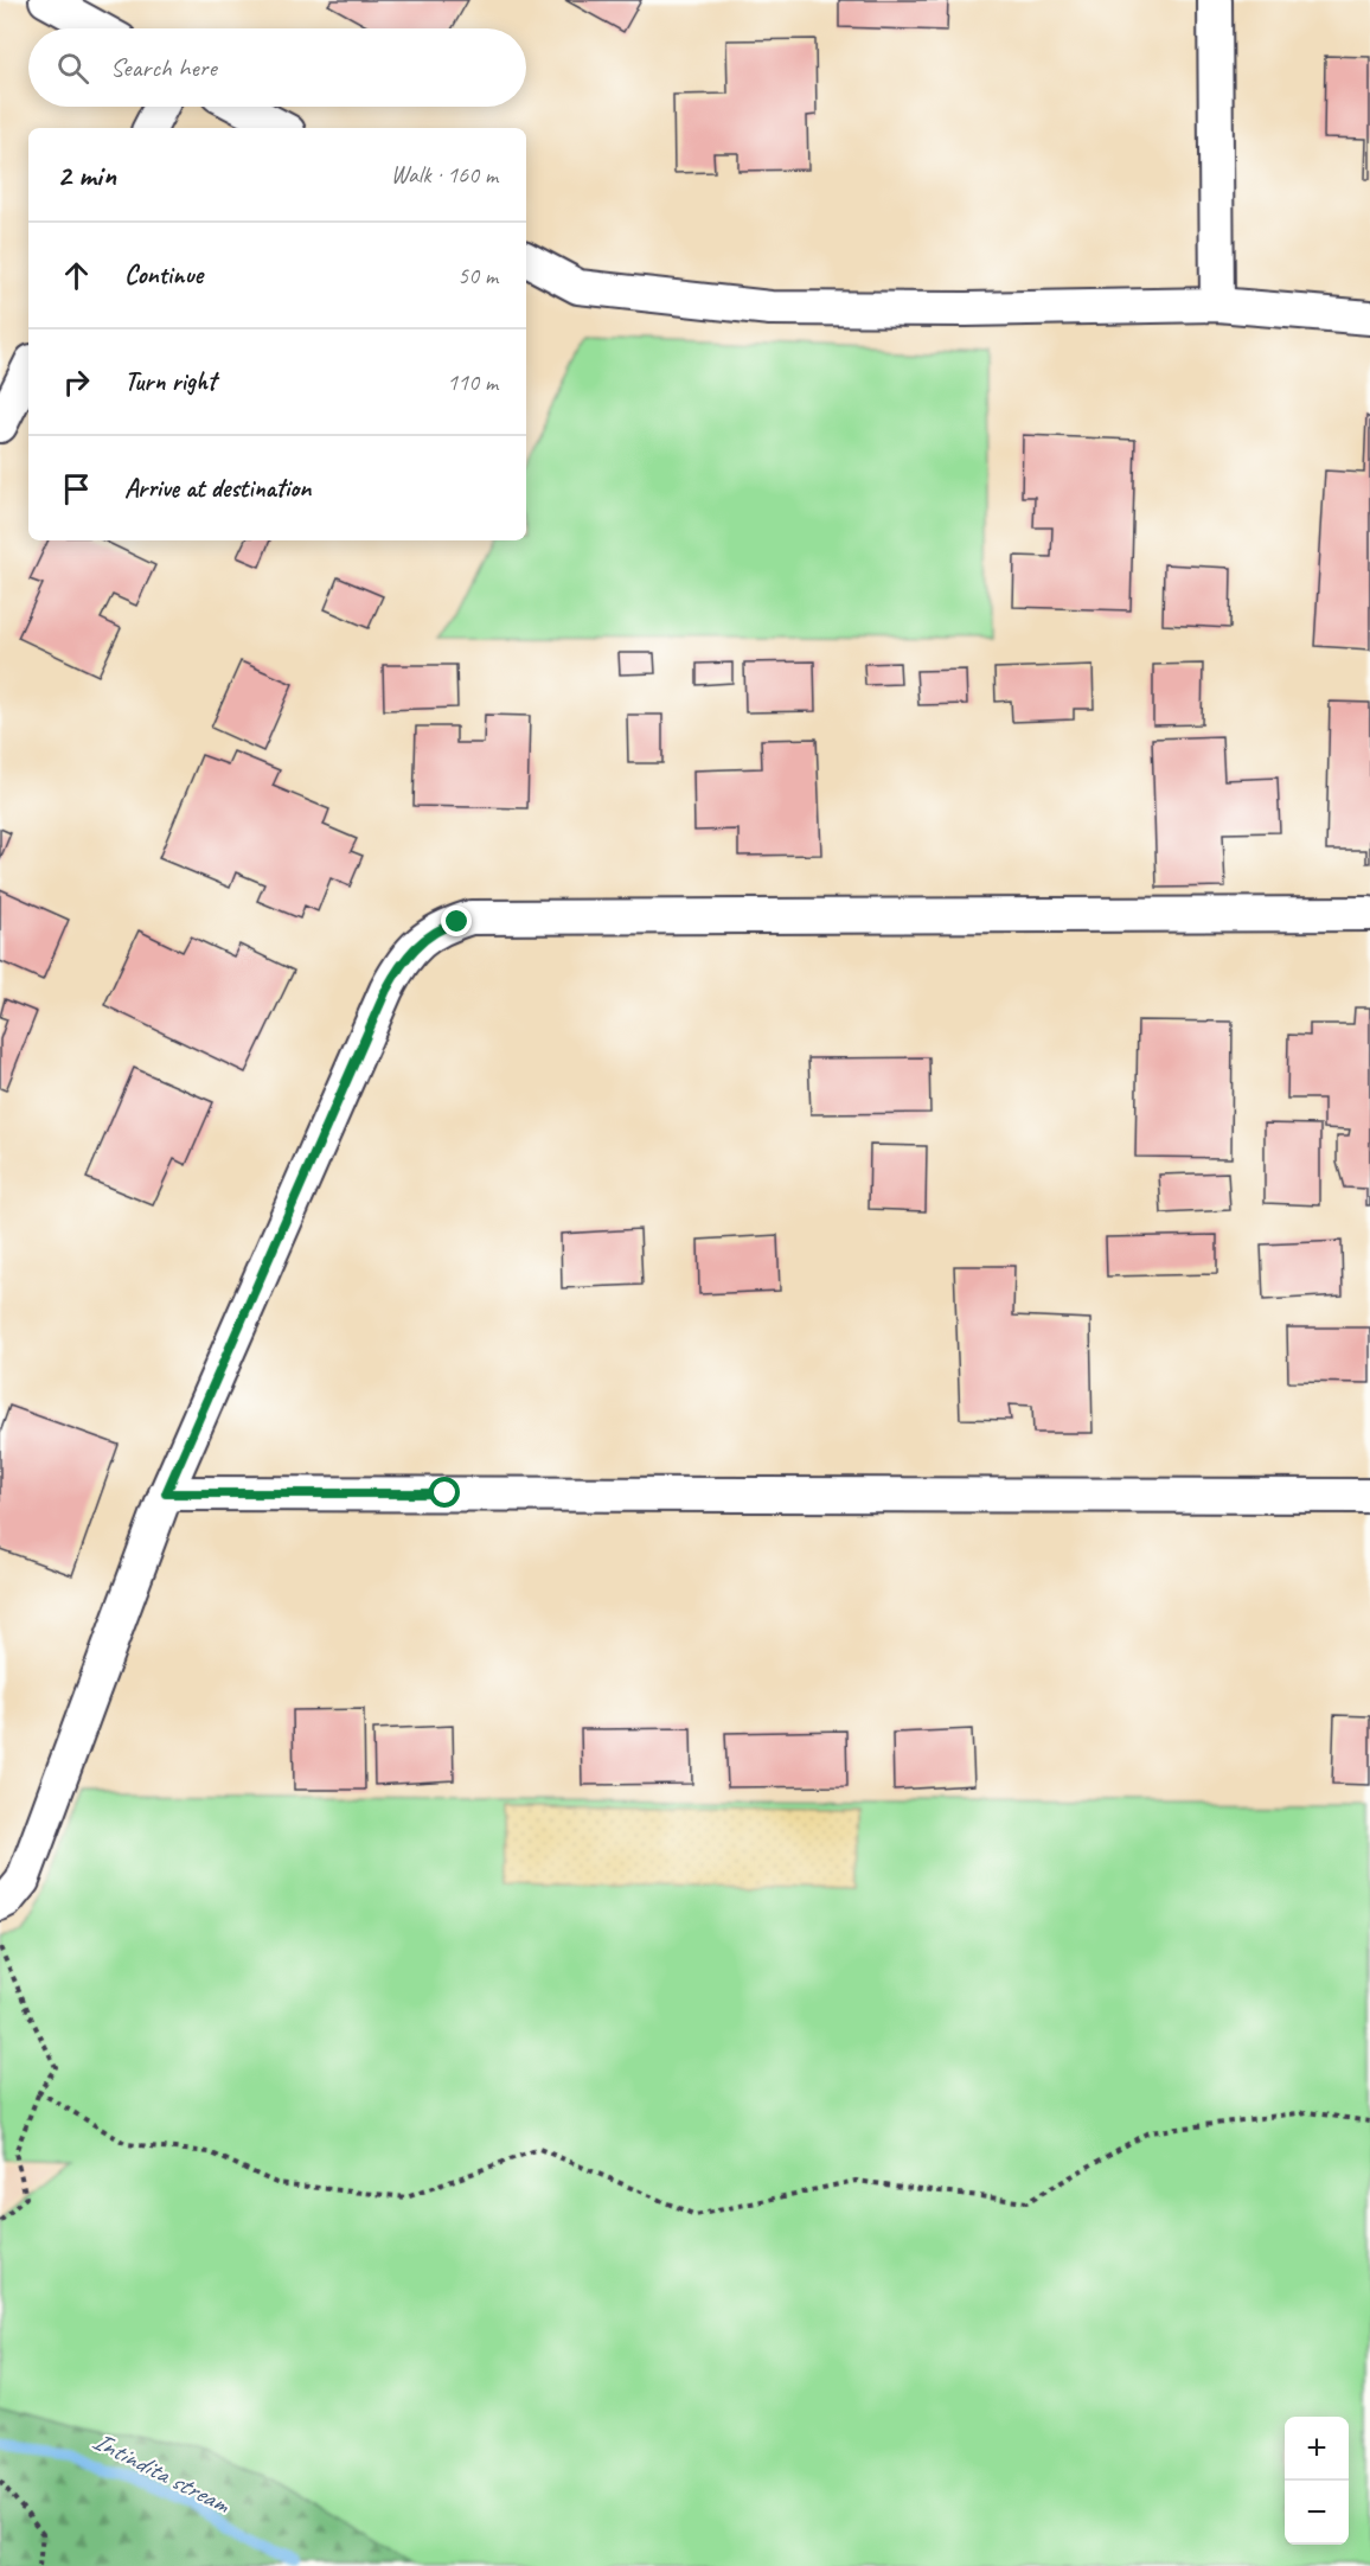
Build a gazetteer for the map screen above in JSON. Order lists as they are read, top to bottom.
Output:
{
  "water": ["Intindita stream"],
  "page": {
    "search": "Search here",
    "heading": ["2 min", "Walk · 160 m"],
    "list": [
      ["Continue", "50 m"],
      ["Turn right", "110 m"],
      "Arrive at destination"
    ],
    "map_buttons": ["+", "−"]
  }
}
